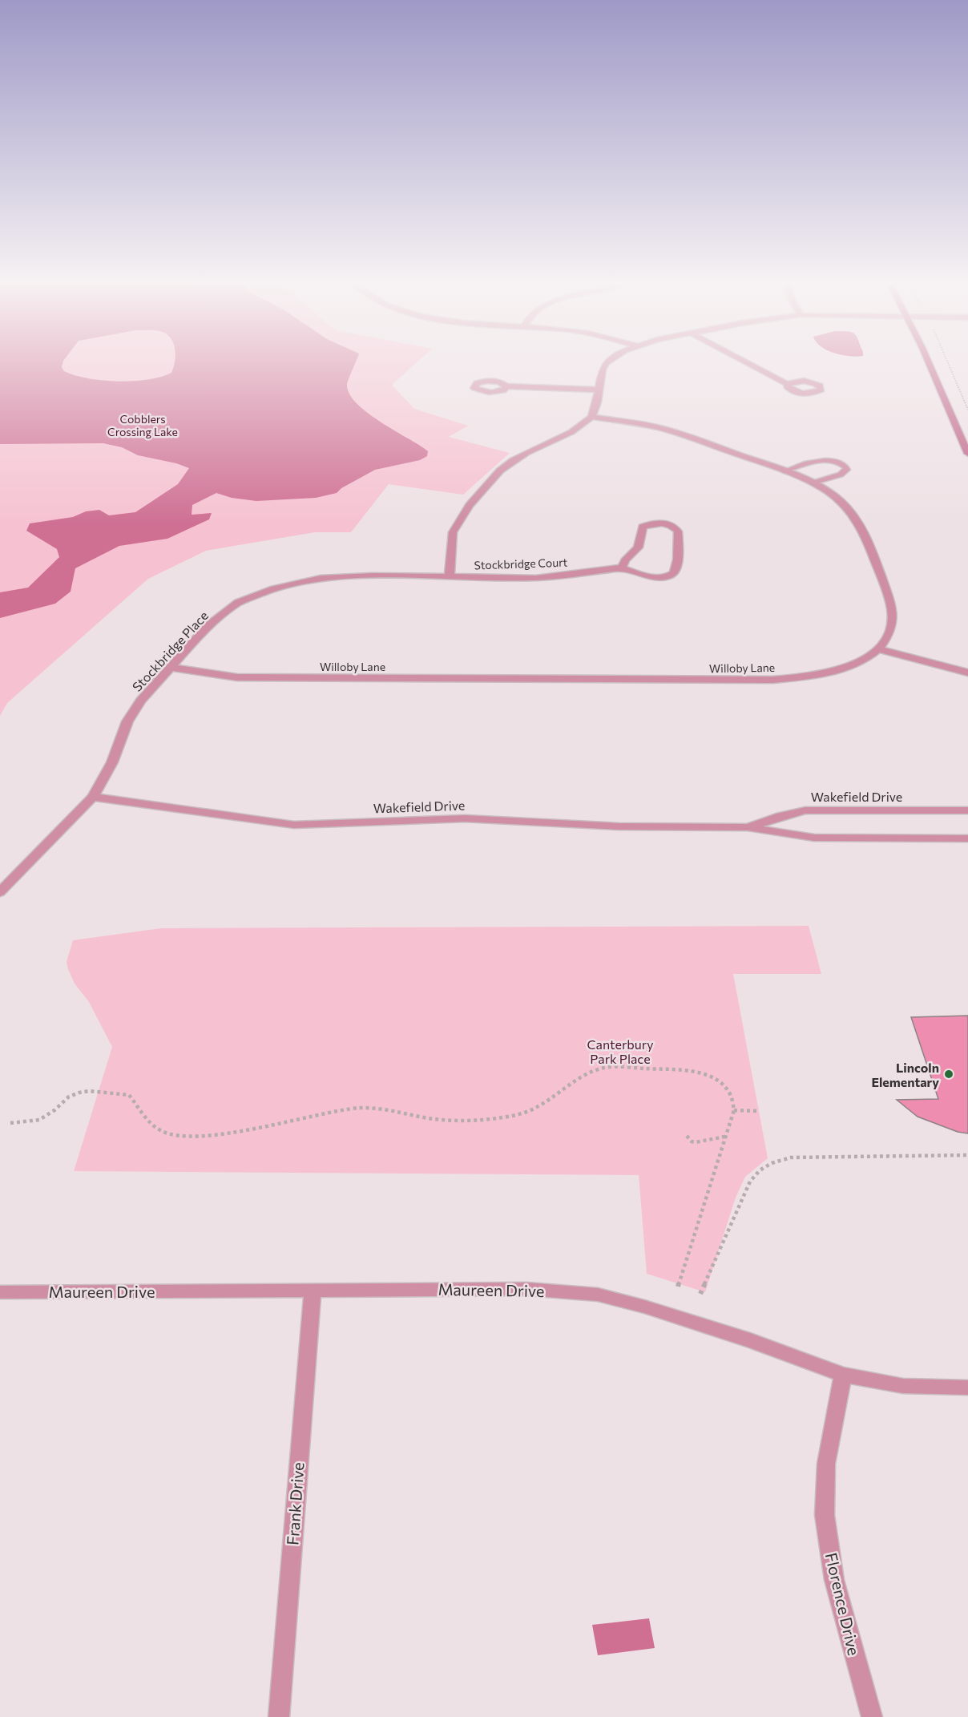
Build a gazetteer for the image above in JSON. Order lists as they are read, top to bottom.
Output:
{
  "streets": {
    "street": [
      "Stockbridge Court",
      "Stockbridge Place",
      "Willoby Lane",
      "Wakefield Drive",
      "Maureen Drive",
      "Frank Drive",
      "Florence Drive"
    ]
  },
  "crossings": [
    ["Stockbridge Court", "Stockbridge Place"],
    ["Stockbridge Place", "Willoby Lane"],
    ["Stockbridge Place", "Wakefield Drive"],
    ["Maureen Drive", "Frank Drive"],
    ["Maureen Drive", "Florence Drive"]
  ],
  "parks": ["Cobblers Crossing Lake", "Canterbury Park Place"],
  "places": ["Lincoln Elementary"]
}
